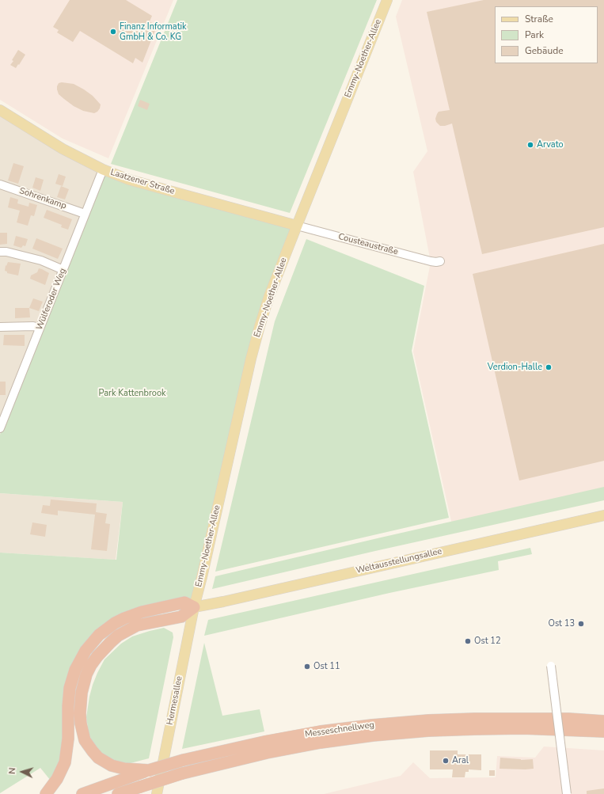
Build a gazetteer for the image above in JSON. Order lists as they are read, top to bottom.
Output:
{
  "streets": {
    "highway": ["Messeschnellweg"],
    "main road": [
      "Emmy-Noether-Allee",
      "Laatzener Straße",
      "Weltausstellungsallee",
      "Hermesallee"
    ],
    "street": ["Sohrenkamp", "Cousteaustraße", "Wülferoder Weg"]
  },
  "crossings": [
    ["Emmy-Noether-Allee", "Laatzener Straße"],
    ["Emmy-Noether-Allee", "Cousteaustraße"],
    ["Emmy-Noether-Allee", "Weltausstellungsallee"],
    ["Emmy-Noether-Allee", "Hermesallee"],
    ["Laatzener Straße", "Cousteaustraße"],
    ["Laatzener Straße", "Wülferoder Weg"],
    ["Sohrenkamp", "Wülferoder Weg"],
    ["Weltausstellungsallee", "Hermesallee"]
  ],
  "parks": ["Park Kattenbrook"],
  "places": [
    "Finanz Informatik GmbH & Co. KG",
    "Arvato",
    "Verdion-Halle",
    "Ost 13",
    "Ost 12",
    "Ost 11",
    "Aral"
  ],
  "legend": ["Straße", "Park", "Gebäude"],
  "north": "left"
}
